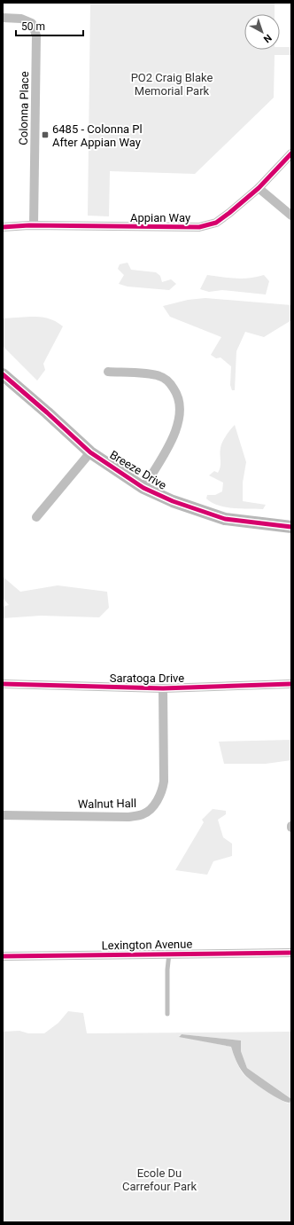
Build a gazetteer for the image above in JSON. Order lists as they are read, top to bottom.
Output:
{
  "streets": {
    "street": [
      "Colonna Place",
      "Appian Way",
      "Breeze Drive",
      "Saratoga Drive",
      "Walnut Hall",
      "Lexington Avenue"
    ]
  },
  "crossings": [
    ["Colonna Place", "Appian Way"],
    ["Saratoga Drive", "Walnut Hall"]
  ],
  "parks": ["PO2 Craig Blake Memorial Park", "Ecole Du Carrefour Park"],
  "places": {
    "transit": ["6485 - Colonna Pl After Appian Way"]
  },
  "scale_bar": "50 m",
  "north": "bottom right"
}
